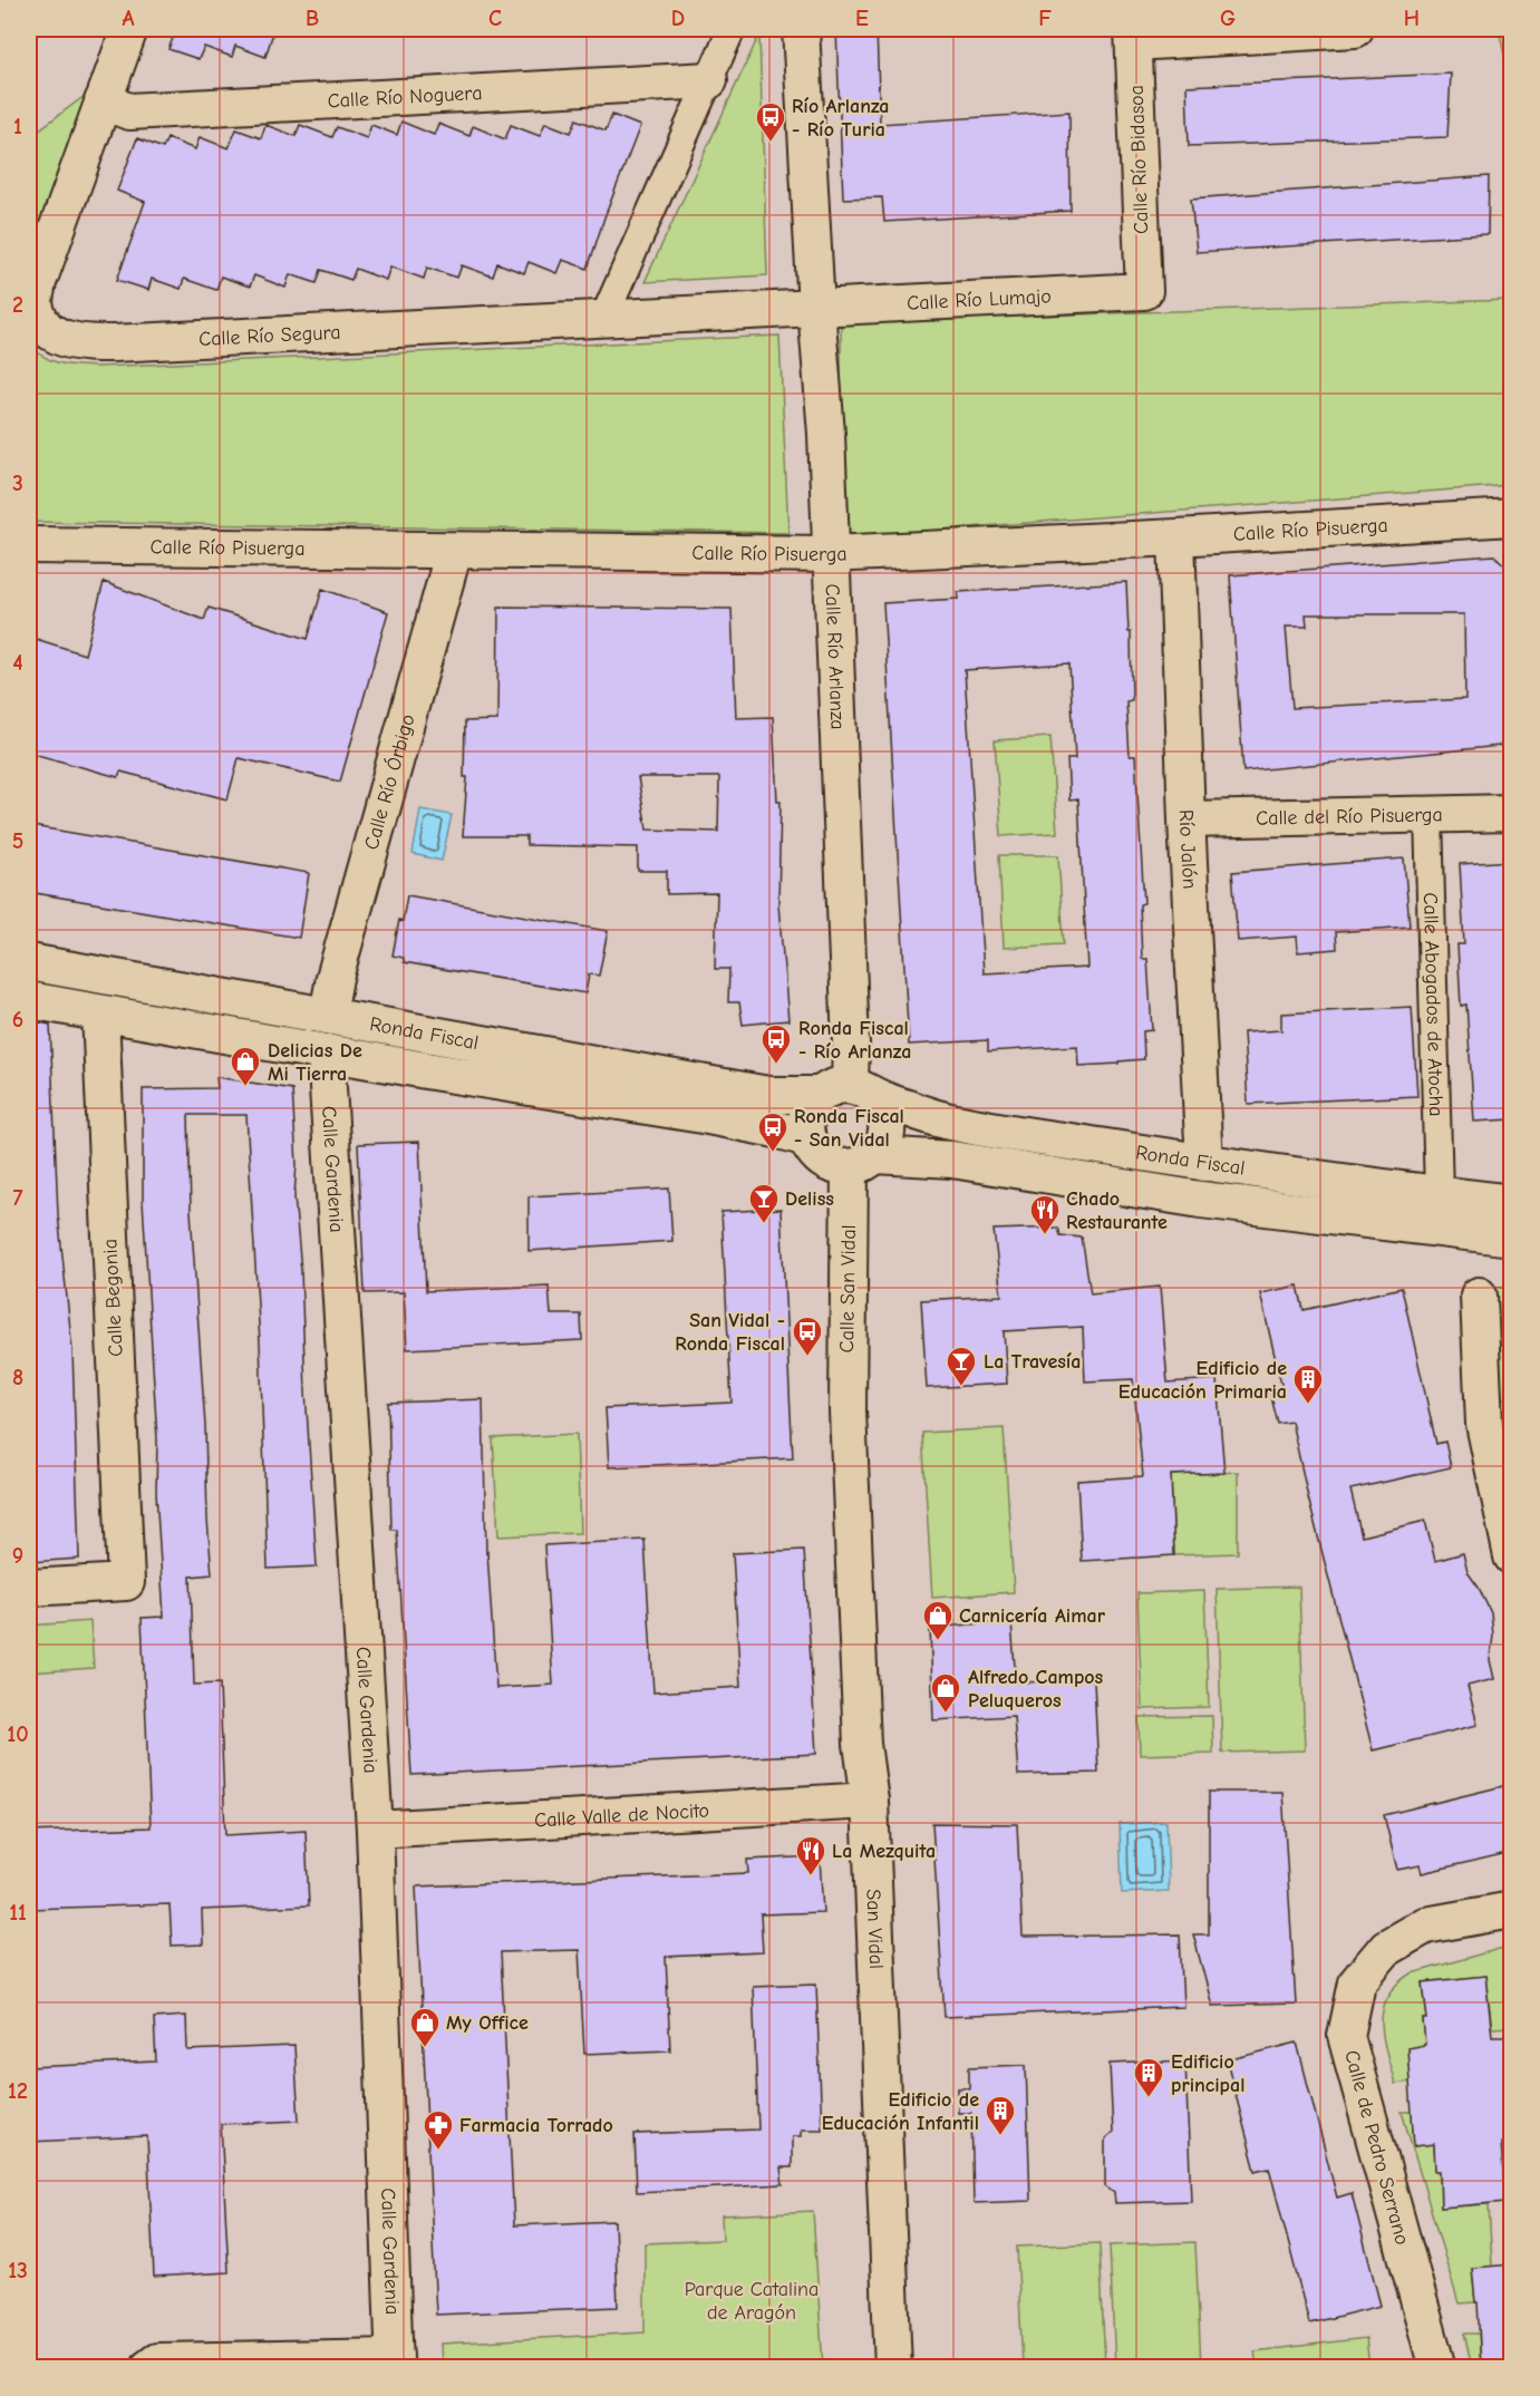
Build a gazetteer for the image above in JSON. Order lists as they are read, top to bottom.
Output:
{
  "streets": {
    "street": [
      "Calle Río Noguera",
      "Calle Río Bidasoa",
      "Calle Río Lumajo",
      "Calle Río Segura",
      "Calle Río Pisuerga",
      "Calle Río Arlanza",
      "Calle Río Órbigo",
      "Calle del Río Pisuerga",
      "Río Jalón",
      "Calle Abogados de Atocha",
      "Ronda Fiscal",
      "Calle Gardenia",
      "Calle San Vidal",
      "Calle Begonia",
      "Calle Valle de Nocito",
      "San Vidal",
      "Calle de Pedro Serrano"
    ]
  },
  "crossings": [
    ["Calle Río Noguera", "Calle Río Segura"],
    ["Calle Río Bidasoa", "Calle Río Lumajo"],
    ["Calle Río Lumajo", "Calle Río Segura"],
    ["Calle Río Lumajo", "Calle Río Arlanza"],
    ["Calle Río Segura", "Calle Río Arlanza"],
    ["Calle Río Pisuerga", "Calle Río Arlanza"],
    ["Calle Río Pisuerga", "Calle Río Órbigo"],
    ["Calle Río Pisuerga", "Río Jalón"],
    ["Calle Río Arlanza", "Ronda Fiscal"],
    ["Calle Río Arlanza", "Calle San Vidal"],
    ["Calle Río Órbigo", "Ronda Fiscal"],
    ["Calle del Río Pisuerga", "Río Jalón"],
    ["Calle del Río Pisuerga", "Calle Abogados de Atocha"],
    ["Río Jalón", "Ronda Fiscal"],
    ["Calle Abogados de Atocha", "Ronda Fiscal"],
    ["Ronda Fiscal", "Calle Gardenia"],
    ["Ronda Fiscal", "Calle San Vidal"],
    ["Ronda Fiscal", "Calle Begonia"],
    ["Calle Gardenia", "Calle Valle de Nocito"],
    ["Calle San Vidal", "San Vidal"],
    ["Calle Valle de Nocito", "San Vidal"]
  ],
  "parks": ["Parque Catalina de Aragón"],
  "places": {
    "bus stop": [
      "Río Arlanza - Río Turia",
      "Ronda Fiscal - Río Arlanza",
      "Ronda Fiscal - San Vidal",
      "San Vidal - Ronda Fiscal"
    ],
    "shop": [
      "Delicias De Mi Tierra",
      "Carnicería Aimar",
      "Alfredo Campos Peluqueros",
      "My Office"
    ],
    "bar": ["Deliss", "La Travesía"],
    "restaurant": ["Chado Restaurante", "La Mezquita"],
    "building": ["Edificio de Educación Primaria", "Edificio principal", "Edificio de Educación Infantil"],
    "pharmacy": ["Farmacia Torrado"]
  },
  "grid": {
    "columns": [
      "A",
      "B",
      "C",
      "D",
      "E",
      "F",
      "G",
      "H"
    ],
    "rows": [
      "1",
      "2",
      "3",
      "4",
      "5",
      "6",
      "7",
      "8",
      "9",
      "10",
      "11",
      "12",
      "13"
    ]
  }
}
